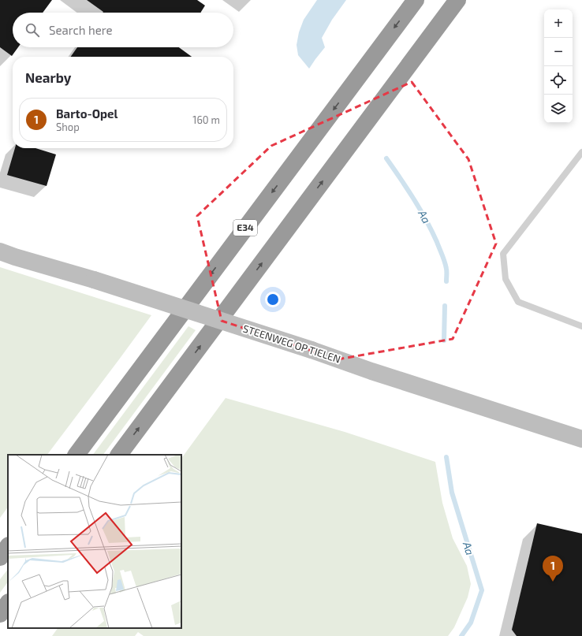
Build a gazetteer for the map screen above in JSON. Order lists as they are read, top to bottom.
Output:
{
  "streets": {
    "highway": ["E34"],
    "street": ["STEENWEG OP TIELEN"]
  },
  "water": ["Aa"],
  "page": {
    "map_buttons": ["+", "−"],
    "search": "Search here",
    "heading": "Nearby",
    "list": [
      {
        "mark": "1",
        "name": "Barto-Opel",
        "note": "Shop",
        "value": "160 m"
      }
    ],
    "pins": "1"
  }
}
